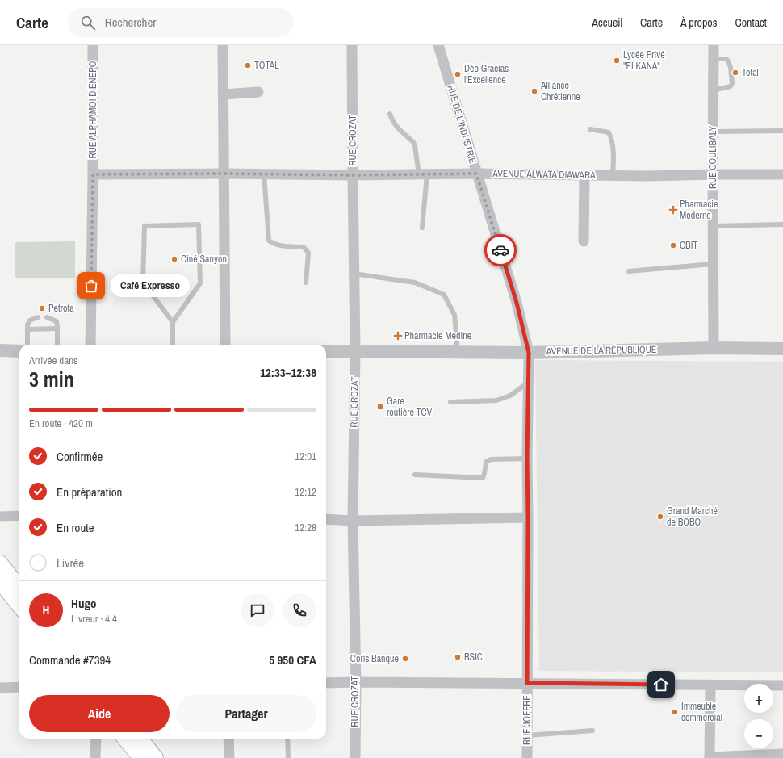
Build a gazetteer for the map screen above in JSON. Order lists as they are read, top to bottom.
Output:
{
  "streets": {
    "street": [
      "RUE ALPHAMOI DIENEPO",
      "RUE DE L'INDUSTRIE",
      "RUE CROZAT",
      "RUE COULIBALY",
      "AVENUE ALWATA DIAWARA",
      "AVENUE DE LA RÉPUBLIQUE",
      "RUE JOFFRE"
    ]
  },
  "crossings": [
    ["RUE ALPHAMOI DIENEPO", "AVENUE ALWATA DIAWARA"],
    ["RUE DE L'INDUSTRIE", "AVENUE ALWATA DIAWARA"],
    ["RUE DE L'INDUSTRIE", "AVENUE DE LA RÉPUBLIQUE"],
    ["RUE DE L'INDUSTRIE", "RUE JOFFRE"],
    ["RUE CROZAT", "AVENUE ALWATA DIAWARA"],
    ["RUE CROZAT", "AVENUE DE LA RÉPUBLIQUE"],
    ["RUE COULIBALY", "AVENUE ALWATA DIAWARA"],
    ["RUE COULIBALY", "AVENUE DE LA RÉPUBLIQUE"],
    ["AVENUE DE LA RÉPUBLIQUE", "RUE JOFFRE"]
  ],
  "places": {
    "other": [
      "Lycée Privé \"ELKANA\"",
      "TOTAL",
      "Total",
      "Déo Gracias l'Excellence",
      "Alliance Chrétienne",
      "CBIT",
      "Ciné Sanyon",
      "Café Expresso",
      "Petrofa",
      "Grand Marché de BOBO",
      "BSIC",
      "Coris Banque",
      "Immeuble commercial"
    ],
    "health": ["Pharmacie Moderne", "Pharmacie Medine"],
    "transit": ["Gare routière TCV"]
  },
  "page": {
    "header": "Carte",
    "search": "Rechercher",
    "nav": [
      "Accueil",
      "Carte",
      "À propos",
      "Contact"
    ],
    "bubble": "Café Expresso",
    "heading": ["3 min", "Arrivée dans", "12:33–12:38"],
    "panel": [
      "Hugo",
      "Livreur · 4.4",
      "Commande #7394",
      "5 950 CFA"
    ],
    "bar": "En route · 420 m",
    "list": [
      ["Confirmée", "12:01"],
      ["En préparation", "12:12"],
      ["En route", "12:28"],
      "Livrée"
    ],
    "round": "H",
    "map_buttons": ["+", "−"],
    "buttons": ["Aide", "Partager"]
  }
}
